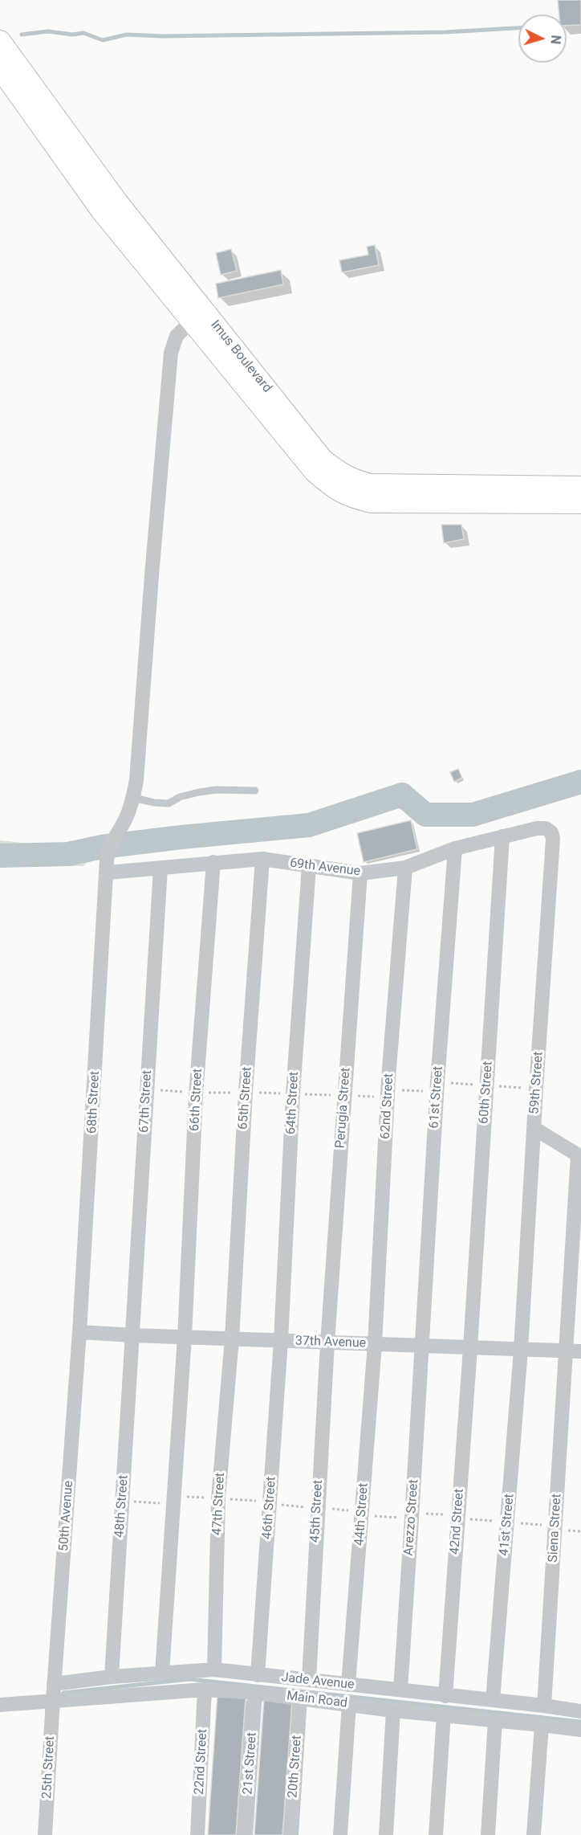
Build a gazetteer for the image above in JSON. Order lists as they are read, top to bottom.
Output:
{
  "streets": {
    "main road": ["Imus Boulevard"],
    "street": [
      "69th Avenue",
      "59th Street",
      "60th Street",
      "61st Street",
      "65th Street",
      "66th Street",
      "67th Street",
      "68th Street",
      "64th Street",
      "62nd Street",
      "Perugia Street",
      "37th Avenue",
      "47th Street",
      "48th Street",
      "46th Street",
      "45th Street",
      "44th Street",
      "50th Avenue",
      "Arezzo Street",
      "42nd Street",
      "41st Street",
      "Siena Street",
      "Jade Avenue",
      "Main Road",
      "22nd Street",
      "21st Street",
      "20th Street",
      "25th Street"
    ]
  },
  "crossings": [
    ["Imus Boulevard", "68th Street"],
    ["69th Avenue", "59th Street"],
    ["69th Avenue", "60th Street"],
    ["69th Avenue", "61st Street"],
    ["69th Avenue", "65th Street"],
    ["69th Avenue", "66th Street"],
    ["69th Avenue", "67th Street"],
    ["69th Avenue", "68th Street"],
    ["69th Avenue", "64th Street"],
    ["69th Avenue", "62nd Street"],
    ["69th Avenue", "Perugia Street"],
    ["59th Street", "37th Avenue"],
    ["59th Street", "41st Street"],
    ["60th Street", "37th Avenue"],
    ["60th Street", "42nd Street"],
    ["61st Street", "37th Avenue"],
    ["61st Street", "Arezzo Street"],
    ["65th Street", "37th Avenue"],
    ["65th Street", "47th Street"],
    ["66th Street", "37th Avenue"],
    ["67th Street", "37th Avenue"],
    ["67th Street", "48th Street"],
    ["68th Street", "37th Avenue"],
    ["68th Street", "50th Avenue"],
    ["64th Street", "37th Avenue"],
    ["64th Street", "46th Street"],
    ["62nd Street", "37th Avenue"],
    ["62nd Street", "44th Street"],
    ["Perugia Street", "37th Avenue"],
    ["Perugia Street", "45th Street"],
    ["37th Avenue", "47th Street"],
    ["37th Avenue", "48th Street"],
    ["37th Avenue", "46th Street"],
    ["37th Avenue", "45th Street"],
    ["37th Avenue", "44th Street"],
    ["37th Avenue", "50th Avenue"],
    ["37th Avenue", "Arezzo Street"],
    ["37th Avenue", "42nd Street"],
    ["37th Avenue", "41st Street"],
    ["37th Avenue", "Siena Street"],
    ["47th Street", "Jade Avenue"],
    ["48th Street", "Jade Avenue"],
    ["46th Street", "Jade Avenue"],
    ["45th Street", "Jade Avenue"],
    ["44th Street", "Jade Avenue"],
    ["50th Avenue", "Jade Avenue"],
    ["50th Avenue", "Main Road"],
    ["50th Avenue", "25th Street"],
    ["Arezzo Street", "Jade Avenue"],
    ["42nd Street", "Jade Avenue"],
    ["41st Street", "Jade Avenue"],
    ["Siena Street", "Jade Avenue"],
    ["Main Road", "22nd Street"],
    ["Main Road", "21st Street"],
    ["Main Road", "20th Street"],
    ["Main Road", "25th Street"]
  ],
  "north": "right"
}
